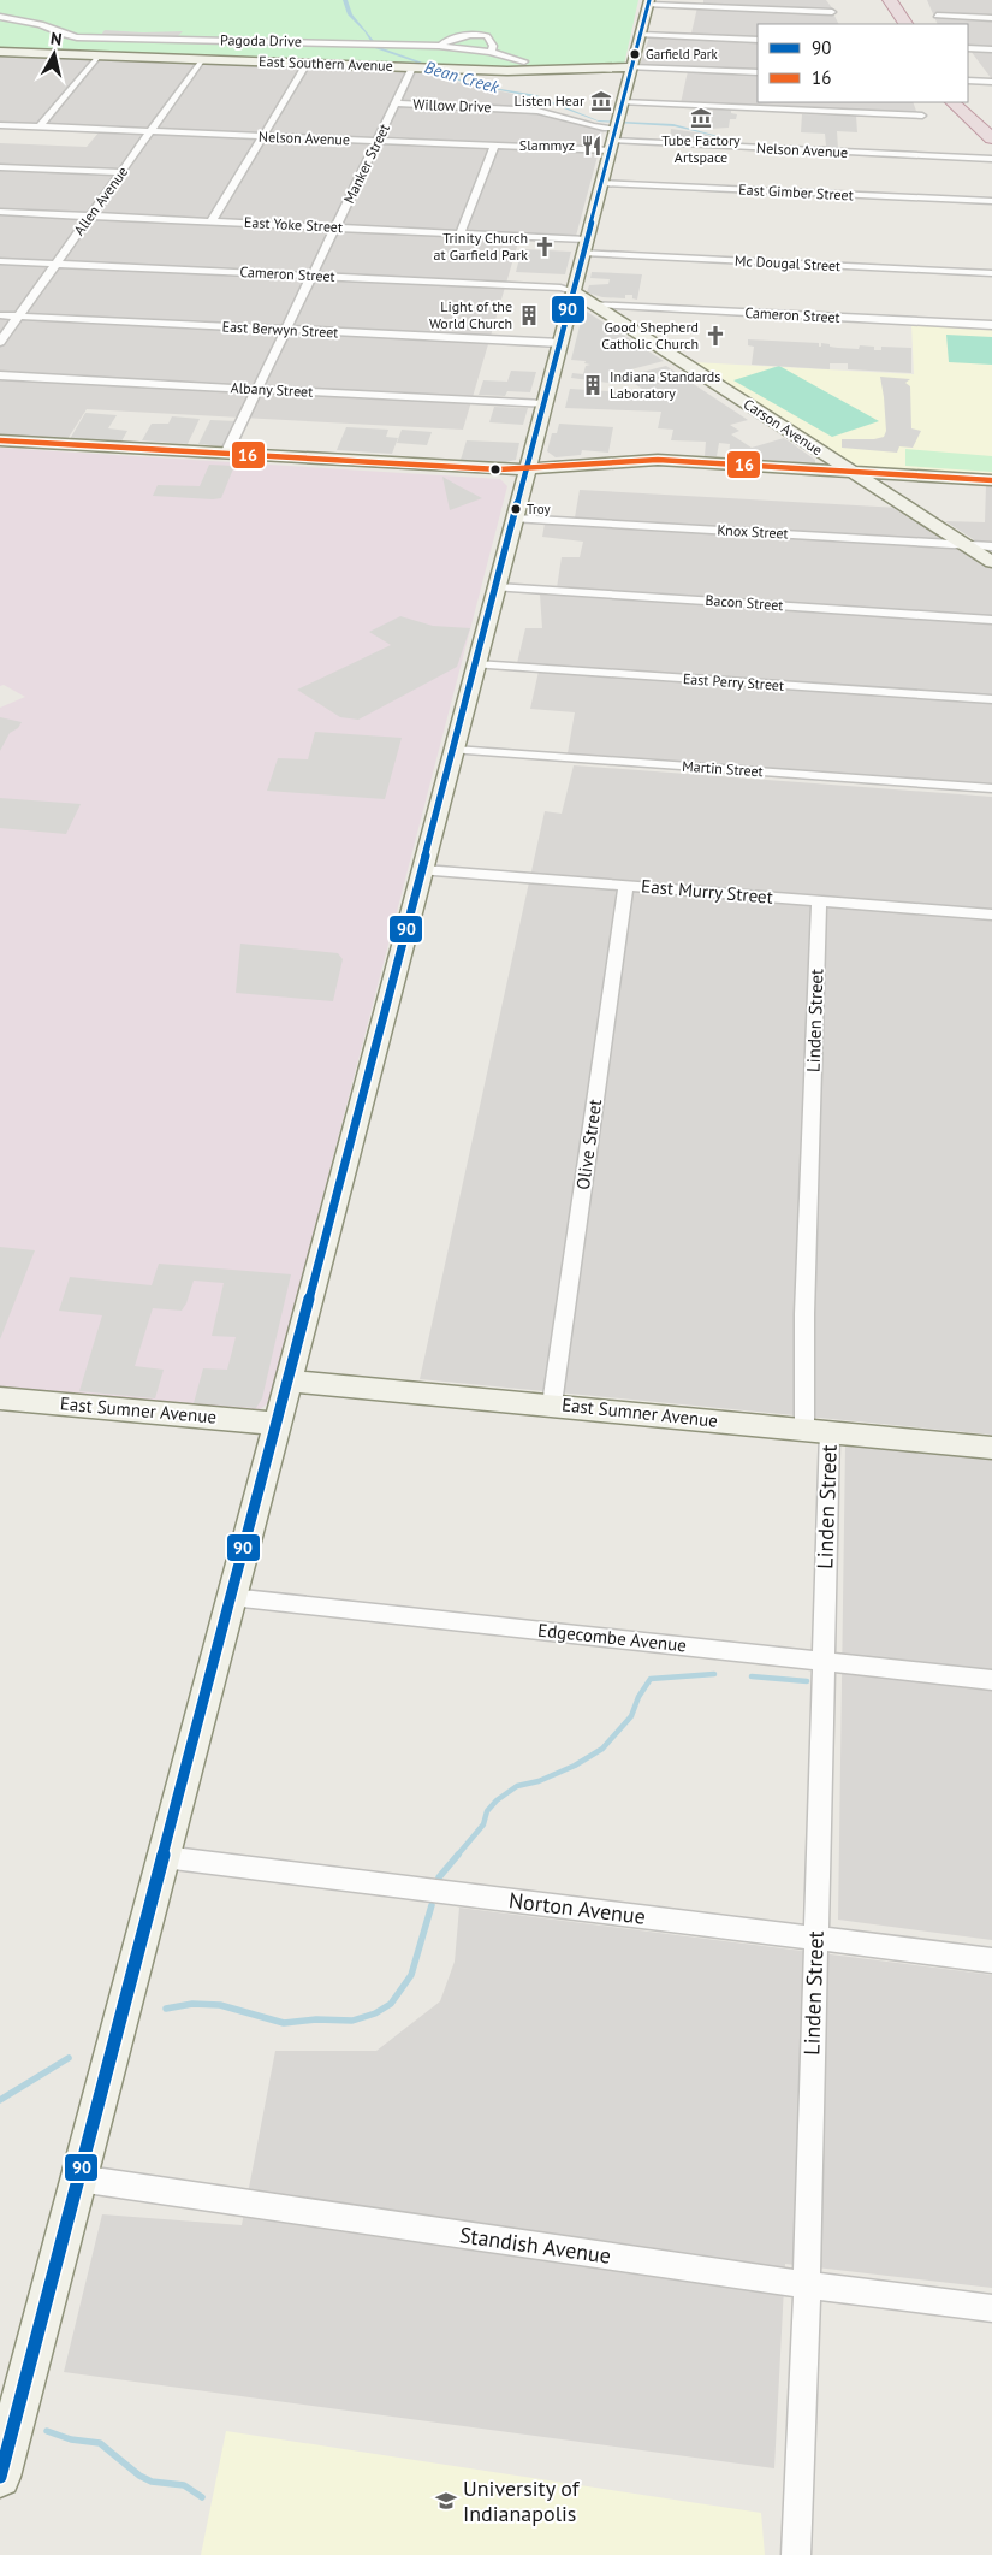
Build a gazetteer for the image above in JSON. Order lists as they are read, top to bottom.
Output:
{
  "streets": {
    "main road": ["East Southern Avenue", "Carson Avenue", "East Sumner Avenue"],
    "street": [
      "Pagoda Drive",
      "Willow Drive",
      "Nelson Avenue",
      "Manker Street",
      "East Gimber Street",
      "Allen Avenue",
      "East Yoke Street",
      "Mc Dougal Street",
      "Cameron Street",
      "East Berwyn Street",
      "Albany Street",
      "Knox Street",
      "Bacon Street",
      "East Perry Street",
      "Martin Street",
      "East Murry Street",
      "Linden Street",
      "Olive Street",
      "Edgecombe Avenue",
      "Norton Avenue",
      "Standish Avenue"
    ]
  },
  "crossings": [
    ["East Southern Avenue", "Manker Street"],
    ["East Southern Avenue", "Allen Avenue"],
    ["Willow Drive", "Nelson Avenue"],
    ["Willow Drive", "Manker Street"],
    ["Nelson Avenue", "Manker Street"],
    ["Nelson Avenue", "Allen Avenue"],
    ["Manker Street", "East Yoke Street"],
    ["Manker Street", "Cameron Street"],
    ["Manker Street", "East Berwyn Street"],
    ["Manker Street", "Albany Street"],
    ["Allen Avenue", "East Yoke Street"],
    ["Allen Avenue", "Cameron Street"],
    ["Allen Avenue", "East Berwyn Street"],
    ["East Yoke Street", "Mc Dougal Street"],
    ["Cameron Street", "Carson Avenue"],
    ["Carson Avenue", "Knox Street"],
    ["East Murry Street", "Linden Street"],
    ["East Murry Street", "Olive Street"],
    ["Linden Street", "East Sumner Avenue"],
    ["Linden Street", "Edgecombe Avenue"],
    ["Linden Street", "Norton Avenue"],
    ["Linden Street", "Standish Avenue"],
    ["Olive Street", "East Sumner Avenue"]
  ],
  "water": ["Bean Creek"],
  "places": {
    "other": ["Garfield Park", "Troy"],
    "museum": ["Listen Hear", "Tube Factory Artspace"],
    "restaurant": ["Slammyz"],
    "church": ["Trinity Church at Garfield Park", "Good Shepherd Catholic Church"],
    "building": ["Light of the World Church", "Indiana Standards Laboratory"],
    "school or university": ["University of Indianapolis"]
  },
  "lines": ["transit line 90", "transit line 16"],
  "legend": ["90", "16"],
  "north": "top"
}
